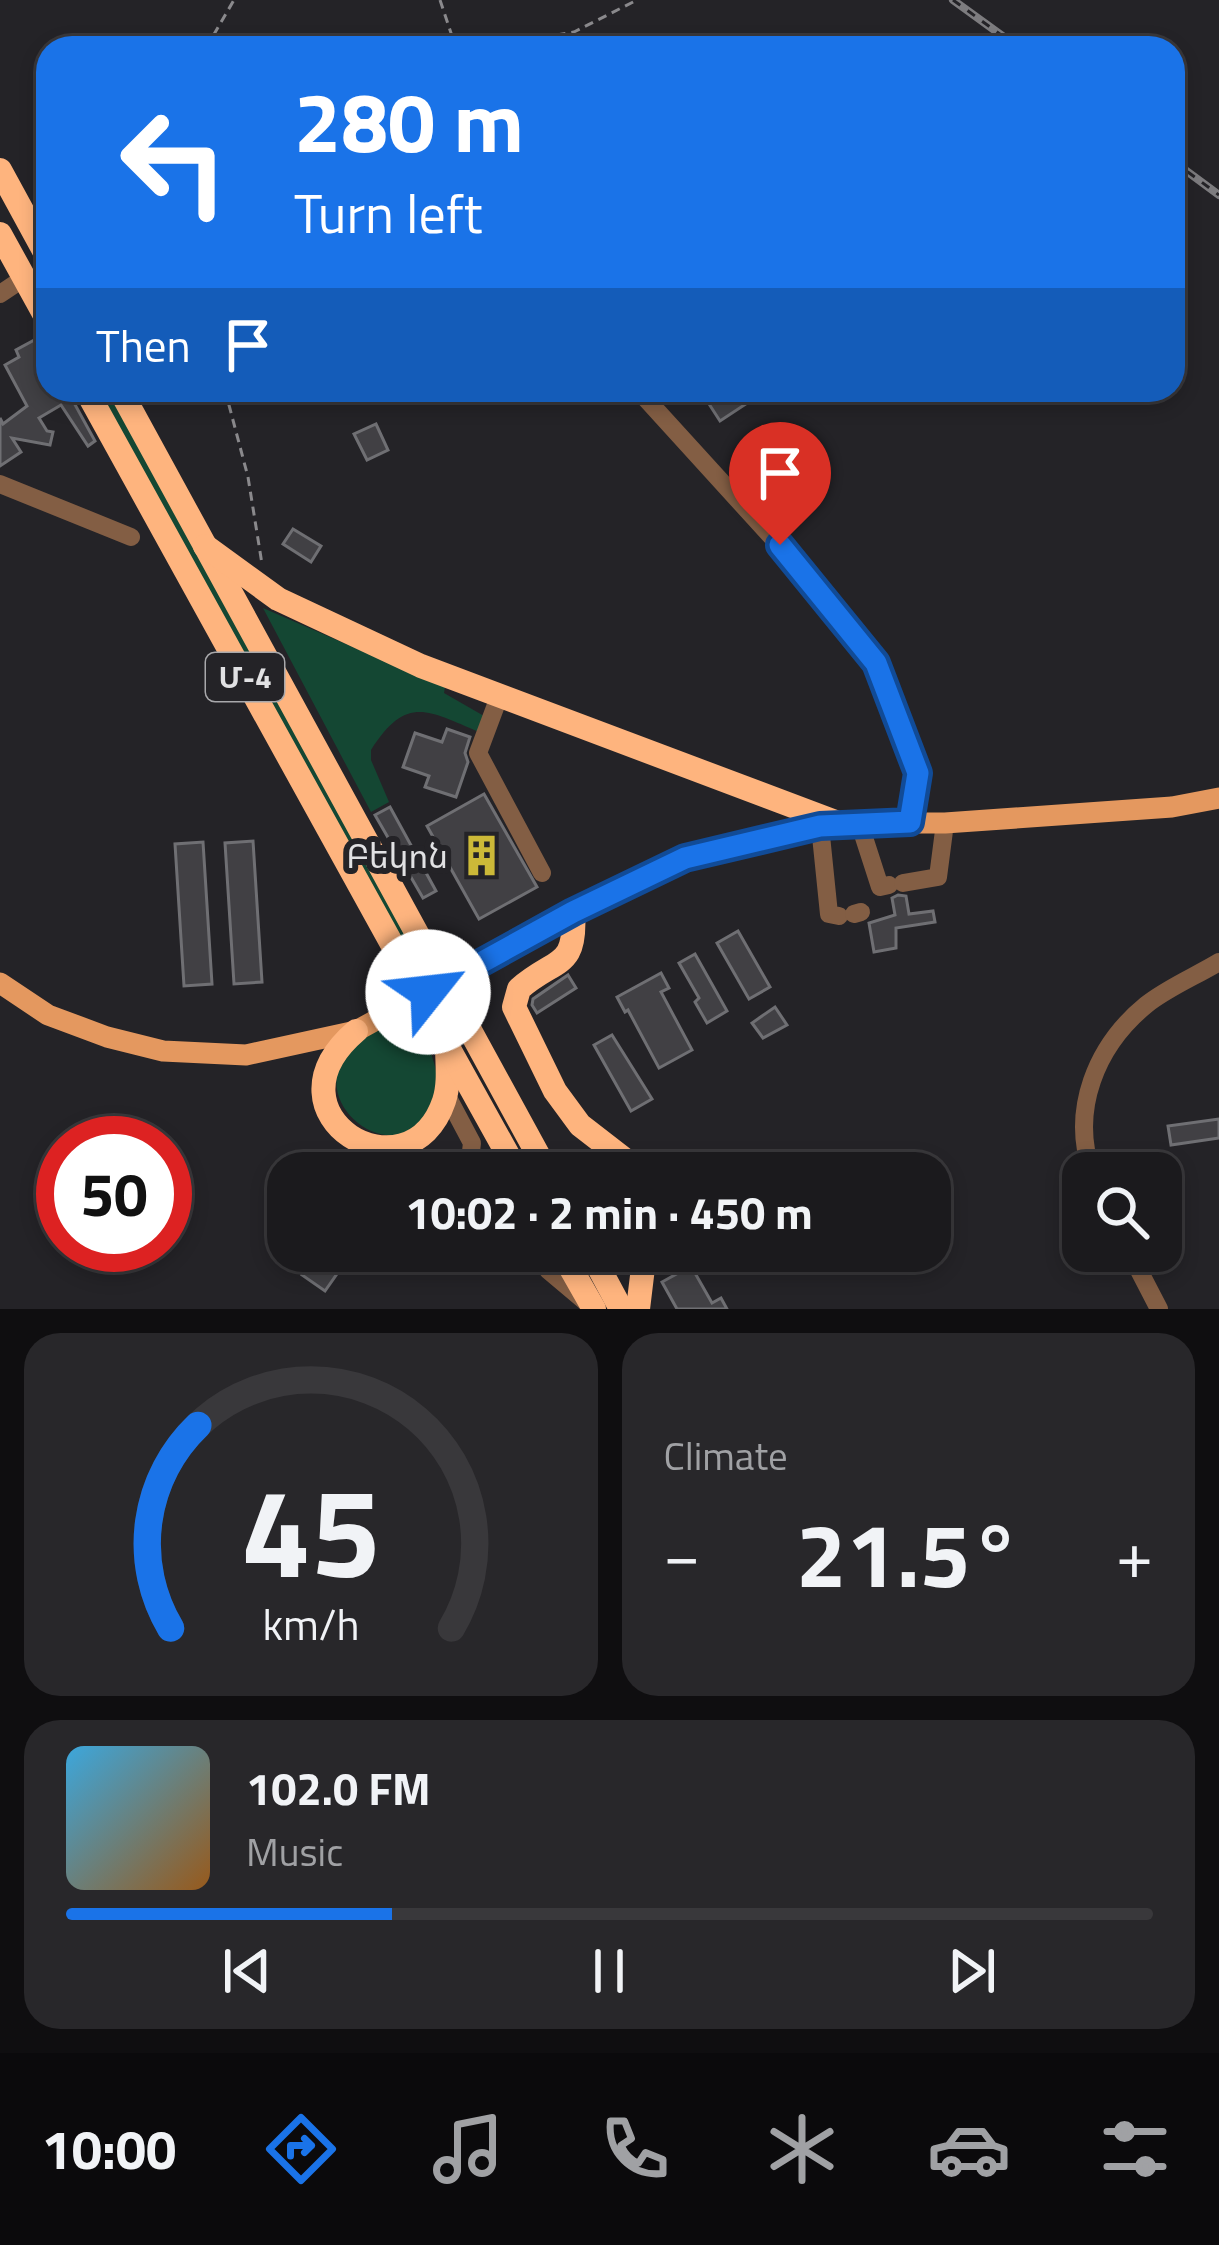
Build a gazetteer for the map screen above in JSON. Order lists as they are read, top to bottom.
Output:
{
  "streets": {
    "highway": ["Մ-4"]
  },
  "places": {
    "building": ["Բեկոն"]
  },
  "page": {
    "turn": ["280 m", "Turn left"],
    "then": "Then",
    "limit": "50",
    "trip": "10:02 · 2 min · 450 m",
    "tile": "Climate",
    "heat": ["−", "21.5°", "+"],
    "song": ["102.0 FM", "Music"],
    "tabs": "10:00",
    "gauge": ["45", "km/h"]
  }
}
